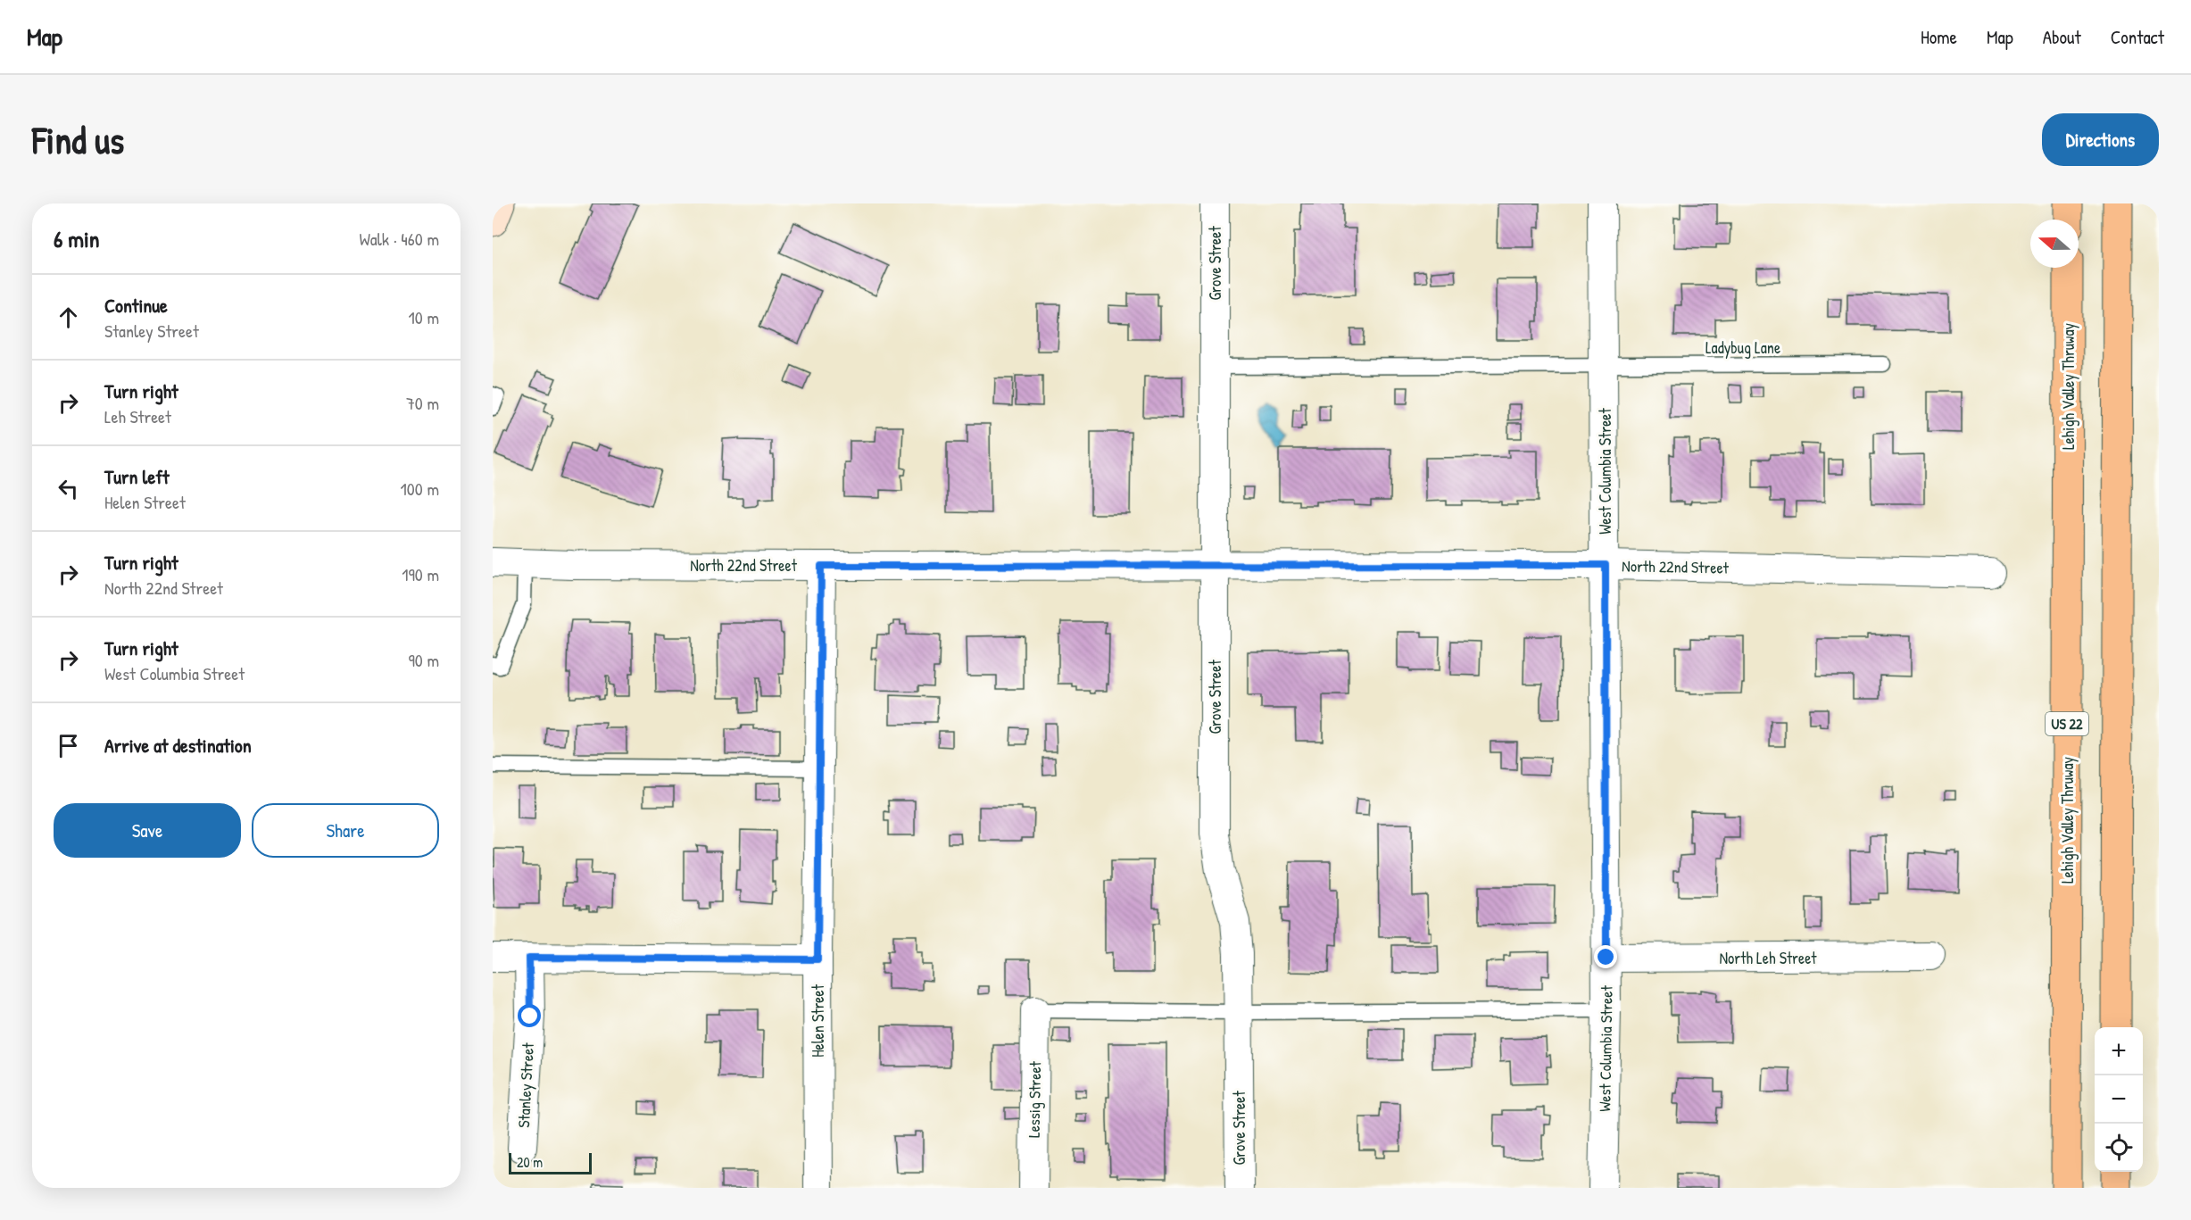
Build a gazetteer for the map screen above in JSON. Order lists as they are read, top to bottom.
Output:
{
  "streets": {
    "highway": ["Lehigh Valley Thruway", "US 22"],
    "street": [
      "Grove Street",
      "West Columbia Street",
      "North 22nd Street",
      "North Leh Street",
      "Helen Street",
      "Stanley Street",
      "Lessig Street"
    ],
    "lane": ["Ladybug Lane"]
  },
  "crossings": [
    ["Grove Street", "Ladybug Lane"],
    ["Grove Street", "North 22nd Street"],
    ["Ladybug Lane", "West Columbia Street"],
    ["West Columbia Street", "North 22nd Street"],
    ["West Columbia Street", "North Leh Street"],
    ["North 22nd Street", "Helen Street"]
  ],
  "scale_bar": "20 m",
  "north": "left",
  "page": {
    "header": "Map",
    "nav": [
      "Home",
      "Map",
      "About",
      "Contact"
    ],
    "buttons": [
      "Directions",
      ["Save", "Share"]
    ],
    "title": "Find us",
    "heading": ["6 min", "Walk · 460 m"],
    "list": [
      ["Continue", "Stanley Street", "10 m"],
      ["Turn right", "Leh Street", "70 m"],
      ["Turn left", "Helen Street", "100 m"],
      ["Turn right", "North 22nd Street", "190 m"],
      ["Turn right", "West Columbia Street", "90 m"],
      "Arrive at destination"
    ],
    "map_buttons": ["+", "−"],
    "scale": "20 m"
  }
}
